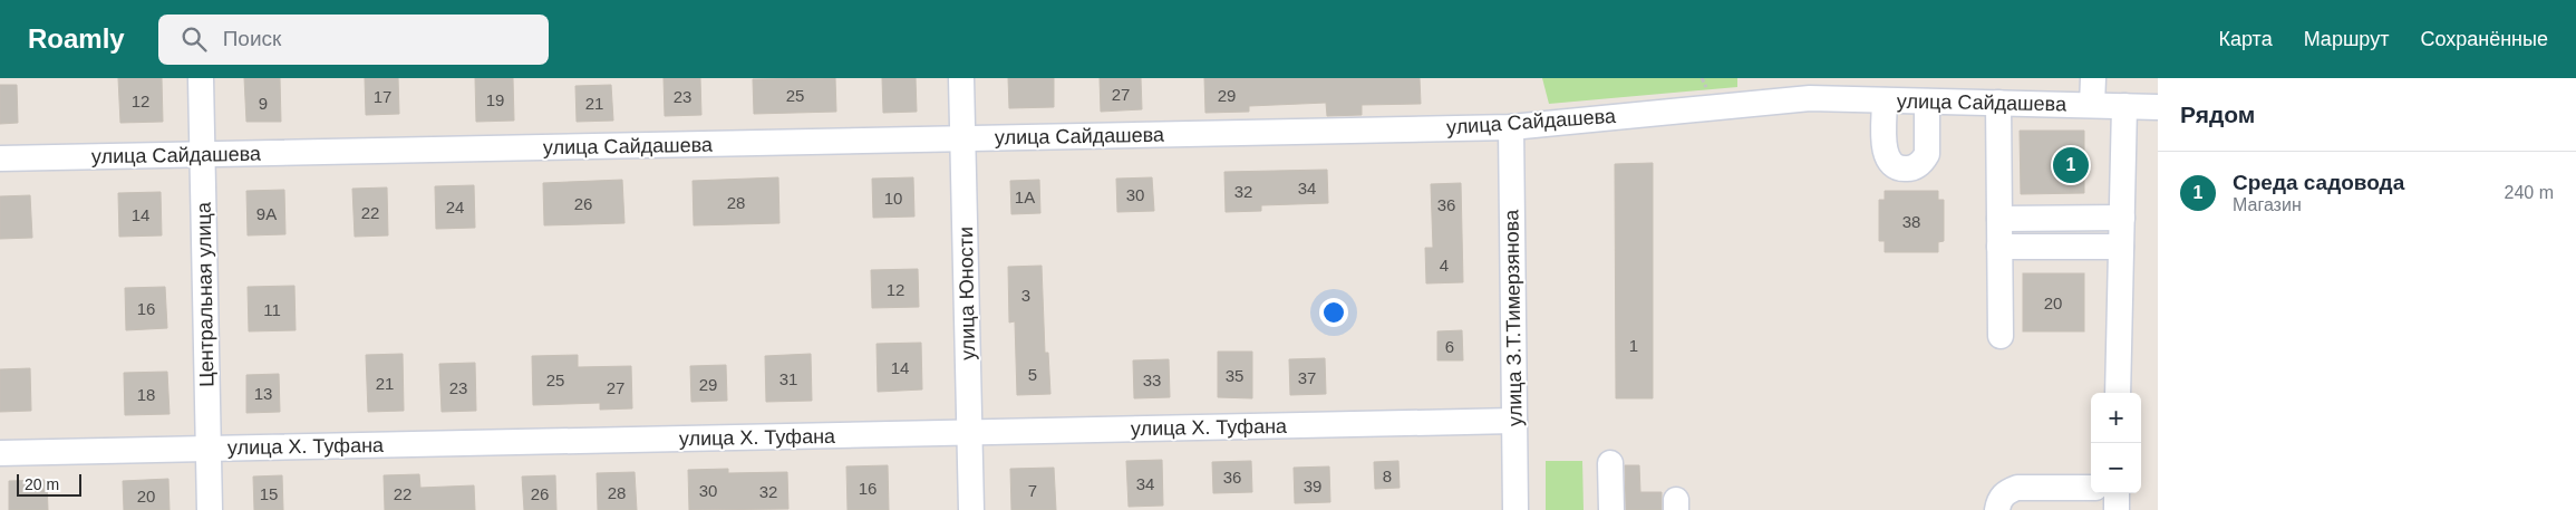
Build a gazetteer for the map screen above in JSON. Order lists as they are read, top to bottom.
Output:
{
  "streets": {
    "street": [
      "улица Сайдашева",
      "улица Юности",
      "Центральная улица",
      "улица З.Т.Тимерзянова",
      "улица Х. Туфана"
    ]
  },
  "crossings": [
    ["улица Сайдашева", "улица Юности"],
    ["улица Сайдашева", "Центральная улица"],
    ["улица Сайдашева", "улица З.Т.Тимерзянова"],
    ["улица Юности", "улица Х. Туфана"],
    ["Центральная улица", "улица Х. Туфана"],
    ["улица З.Т.Тимерзянова", "улица Х. Туфана"]
  ],
  "house_numbers": [
    "27",
    "25",
    "29",
    "17",
    "23",
    "19",
    "12",
    "9",
    "21",
    "34",
    "32",
    "30",
    "1А",
    "10",
    "28",
    "26",
    "36",
    "24",
    "22",
    "9А",
    "14",
    "38",
    "4",
    "12",
    "3",
    "20",
    "16",
    "11",
    "1",
    "6",
    "14",
    "5",
    "35",
    "37",
    "31",
    "25",
    "33",
    "21",
    "29",
    "23",
    "27",
    "13",
    "18",
    "8",
    "36",
    "34",
    "39",
    "16",
    "30",
    "7",
    "32",
    "28",
    "15",
    "22",
    "26",
    "20"
  ],
  "scale_bar": "20 m",
  "page": {
    "header": "Roamly",
    "search": "Поиск",
    "nav": ["Карта", "Маршрут", "Сохранённые"],
    "heading": "Рядом",
    "pins": "1",
    "list": [
      {
        "mark": "1",
        "name": "Среда садовода",
        "note": "Магазин",
        "value": "240 m"
      }
    ],
    "map_buttons": ["+", "−"],
    "scale": "20 m"
  }
}
